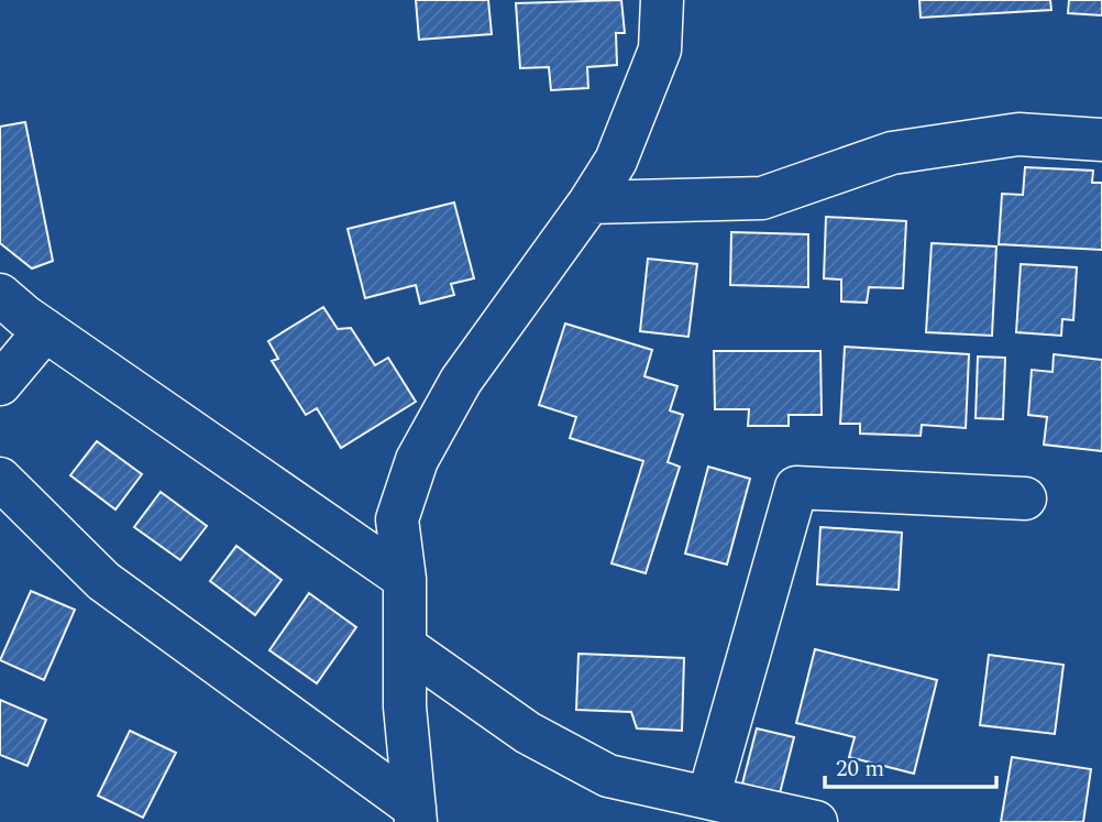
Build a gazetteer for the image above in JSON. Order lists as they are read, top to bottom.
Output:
{
  "scale_bar": "20 m"
}
